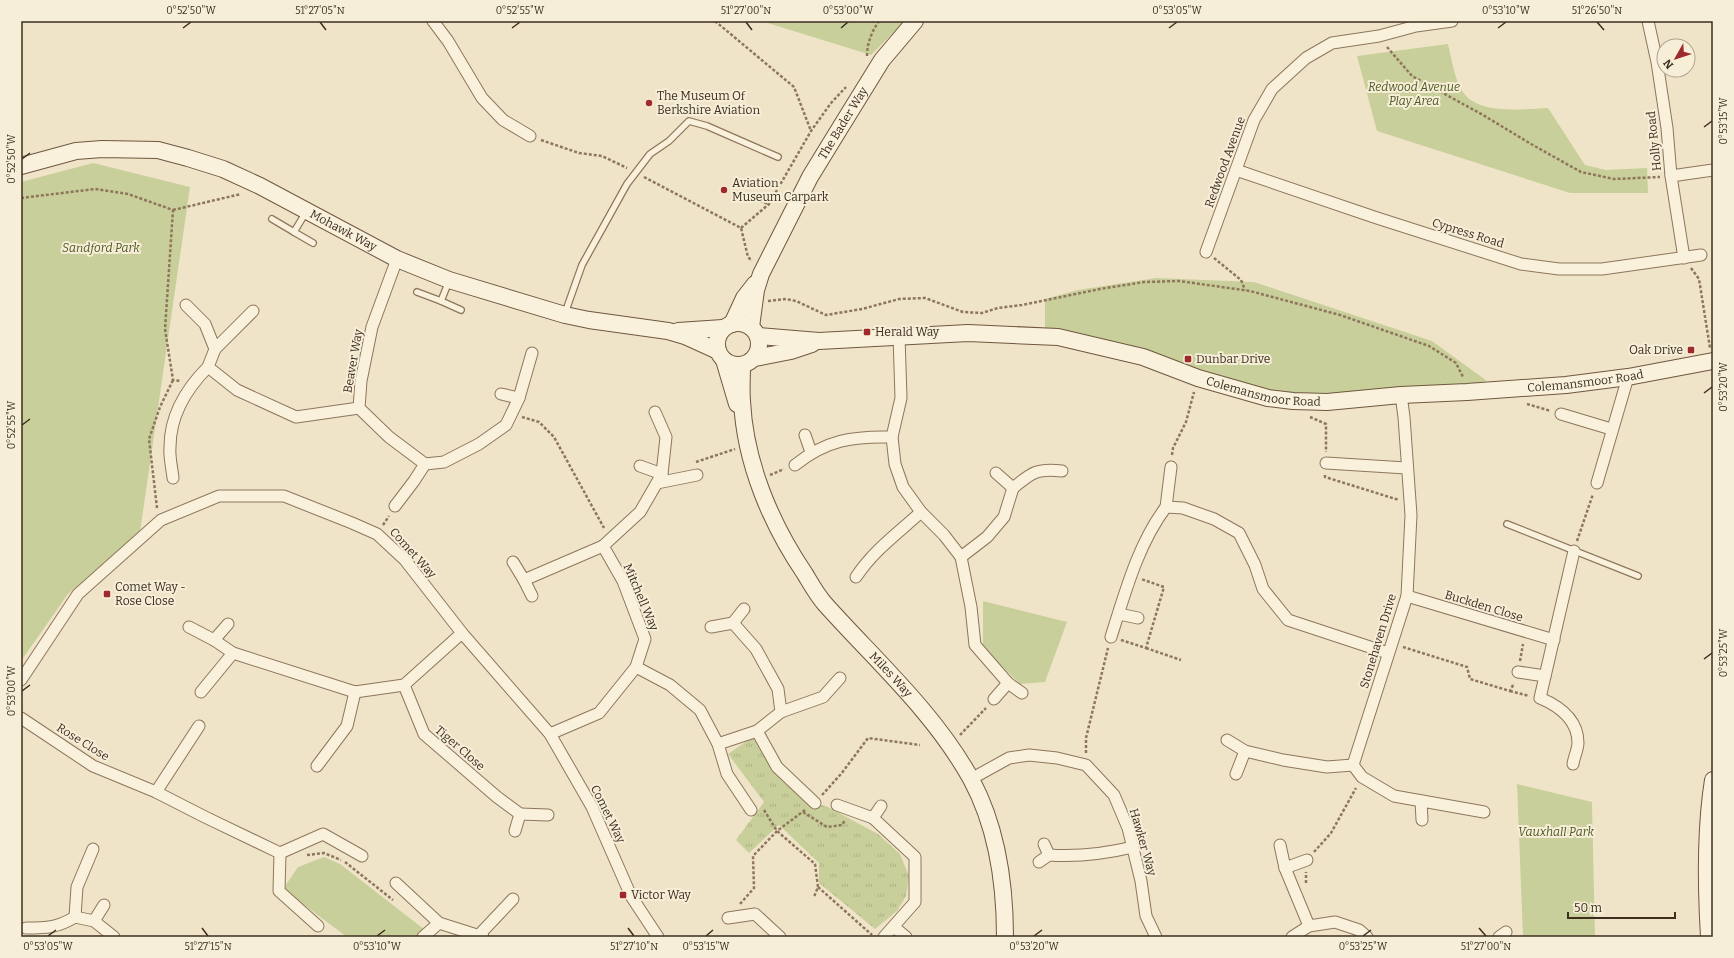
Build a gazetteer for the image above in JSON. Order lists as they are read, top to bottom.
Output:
{
  "streets": {
    "street": [
      "The Bader Way",
      "Holly Road",
      "Redwood Avenue",
      "Mohawk Way",
      "Cypress Road",
      "Beaver Way",
      "Colemansmoor Road",
      "Comet Way",
      "Mitchell Way",
      "Buckden Close",
      "Stonehaven Drive",
      "Miles Way",
      "Rose Close",
      "Tiger Close",
      "Hawker Way"
    ]
  },
  "crossings": [
    ["The Bader Way", "Mohawk Way"],
    ["The Bader Way", "Colemansmoor Road"],
    ["The Bader Way", "Miles Way"],
    ["Holly Road", "Cypress Road"],
    ["Redwood Avenue", "Cypress Road"],
    ["Mohawk Way", "Beaver Way"],
    ["Mohawk Way", "Colemansmoor Road"],
    ["Mohawk Way", "Miles Way"],
    ["Colemansmoor Road", "Stonehaven Drive"],
    ["Colemansmoor Road", "Miles Way"],
    ["Comet Way", "Mitchell Way"],
    ["Buckden Close", "Stonehaven Drive"]
  ],
  "parks": ["Redwood Avenue Play Area", "Sandford Park", "Vauxhall Park"],
  "places": {
    "other": ["The Museum Of Berkshire Aviation", "Aviation Museum Carpark"],
    "transit": [
      "Herald Way",
      "Oak Drive",
      "Dunbar Drive",
      "Comet Way - Rose Close",
      "Victor Way"
    ]
  },
  "scale_bar": "50 m",
  "north": "bottom left",
  "coordinates": [
    "0°52'50\"W",
    "51°27'05\"N",
    "0°52'55\"W",
    "51°27'00\"N",
    "0°53'00\"W",
    "0°53'05\"W",
    "0°53'10\"W",
    "51°26'50\"N",
    "0°53'15\"W",
    "0°53'20\"W",
    "0°53'25\"W",
    "51°27'15\"N",
    "51°27'10\"N"
  ]
}
